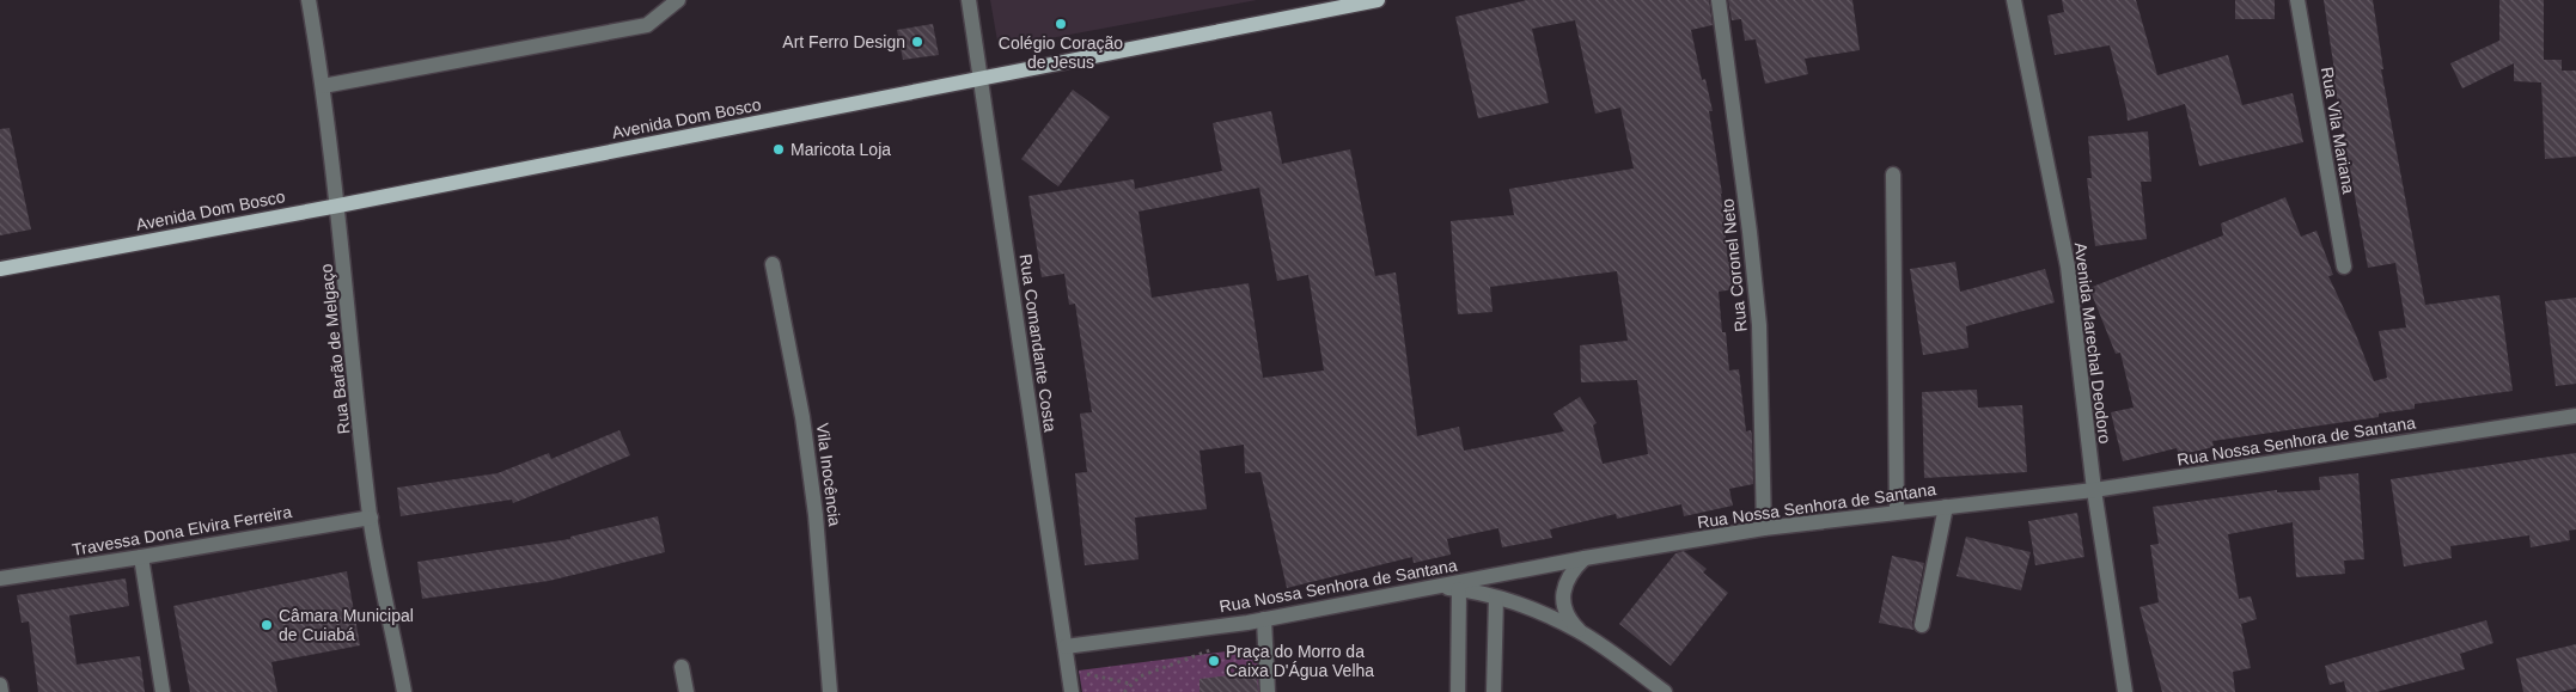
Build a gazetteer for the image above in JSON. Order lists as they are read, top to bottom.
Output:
{
  "streets": {
    "main road": ["Avenida Dom Bosco"],
    "street": [
      "Rua Vila Mariana",
      "Rua Coronel Neto",
      "Rua Comandante Costa",
      "Avenida Marechal Deodoro",
      "Rua Barão de Melgaço",
      "Rua Nossa Senhora de Santana",
      "Vila Inocência",
      "Travessa Dona Elvira Ferreira"
    ]
  },
  "crossings": [
    ["Avenida Dom Bosco", "Rua Comandante Costa"],
    ["Avenida Dom Bosco", "Rua Barão de Melgaço"],
    ["Rua Coronel Neto", "Rua Nossa Senhora de Santana"],
    ["Rua Comandante Costa", "Rua Nossa Senhora de Santana"],
    ["Avenida Marechal Deodoro", "Rua Nossa Senhora de Santana"],
    ["Rua Barão de Melgaço", "Travessa Dona Elvira Ferreira"]
  ],
  "places": [
    "Colégio Coração de Jesus",
    "Art Ferro Design",
    "Maricota Loja",
    "Câmara Municipal de Cuiabá",
    "Praça do Morro da Caixa D'Água Velha"
  ]
}
